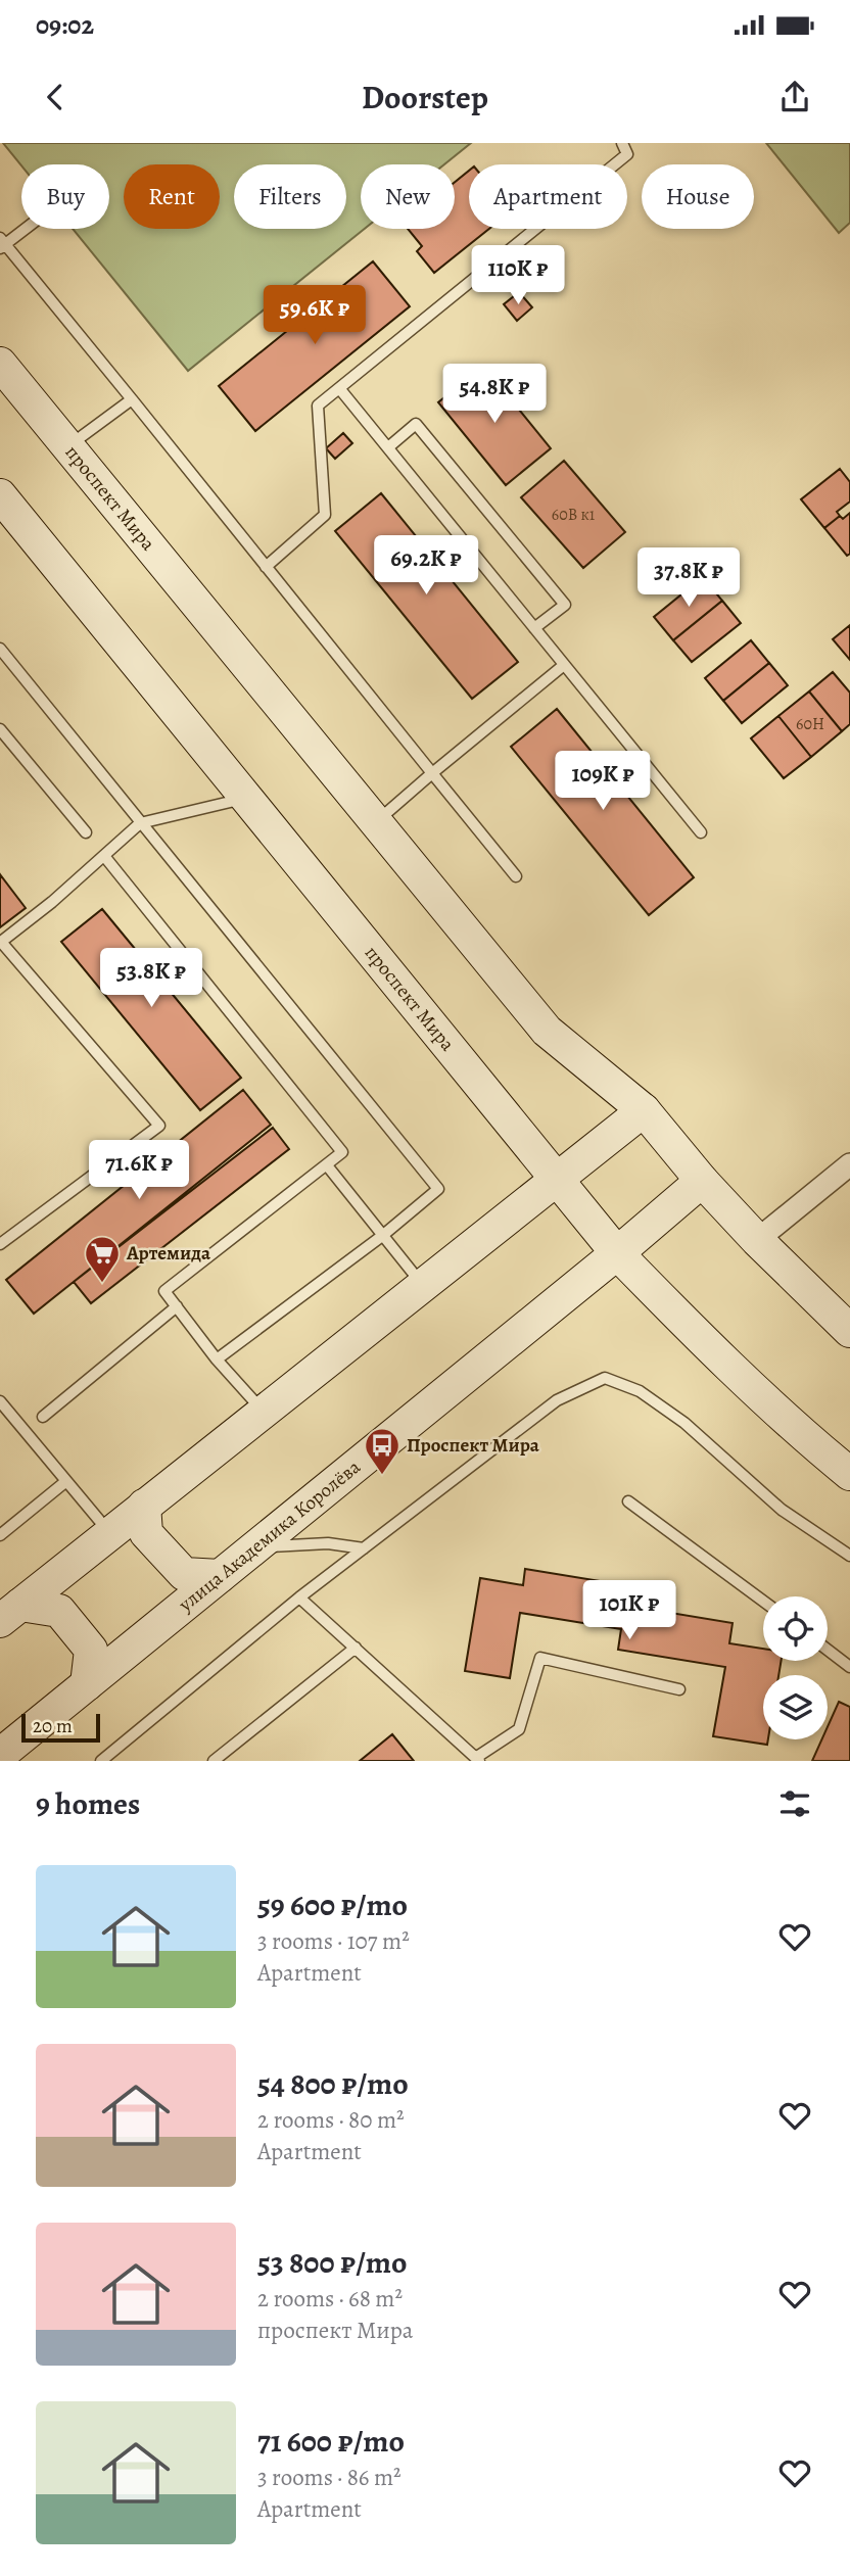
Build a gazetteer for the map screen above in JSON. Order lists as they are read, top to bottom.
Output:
{
  "streets": {
    "main road": ["проспект Мира", "улица Академика Королёва"]
  },
  "crossings": [
    ["проспект Мира", "улица Академика Королёва"]
  ],
  "places": {
    "supermarket": ["Артемида"],
    "bus stop": ["Проспект Мира"]
  },
  "house_numbers": ["60В к1", "60Н"],
  "scale_bar": "20 m",
  "page": {
    "status": "09:02",
    "header": "Doorstep",
    "chip": [
      "Buy",
      "Rent",
      "Filters",
      "New",
      "Apartment",
      "House"
    ],
    "price": [
      "110K ₽",
      "59.6K ₽",
      "54.8K ₽",
      "69.2K ₽",
      "37.8K ₽",
      "109K ₽",
      "53.8K ₽",
      "71.6K ₽",
      "101K ₽"
    ],
    "scale": "20 m",
    "heading": "9 homes",
    "list": [
      {
        "name": "59 600 ₽/mo",
        "note": "3 rooms · 107 m² · Apartment"
      },
      {
        "name": "54 800 ₽/mo",
        "note": "2 rooms · 80 m² · Apartment"
      },
      {
        "name": "53 800 ₽/mo",
        "note": "2 rooms · 68 m² · проспект Мира"
      },
      {
        "name": "71 600 ₽/mo",
        "note": "3 rooms · 86 m² · Apartment"
      }
    ]
  }
}
